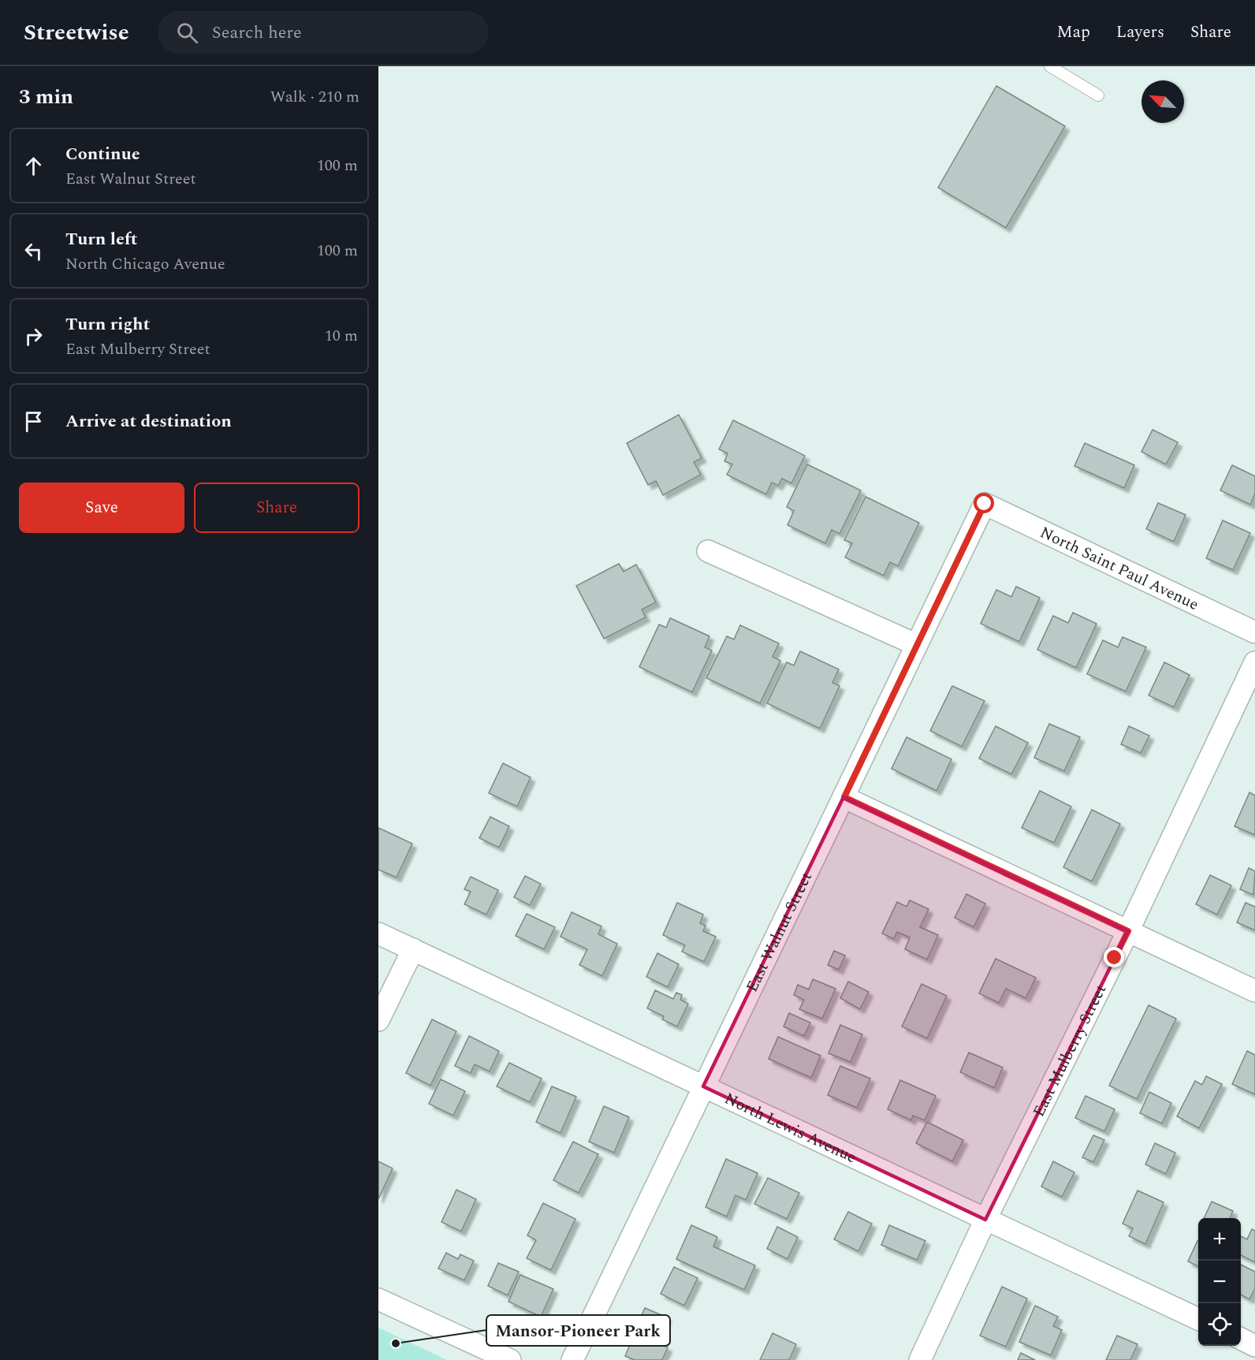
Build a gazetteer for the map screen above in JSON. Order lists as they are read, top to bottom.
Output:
{
  "streets": {
    "street": [
      "North Saint Paul Avenue",
      "East Walnut Street",
      "East Mulberry Street",
      "North Lewis Avenue"
    ]
  },
  "crossings": [
    ["North Saint Paul Avenue", "East Walnut Street"],
    ["East Walnut Street", "North Lewis Avenue"],
    ["East Mulberry Street", "North Lewis Avenue"]
  ],
  "places": ["Mansor-Pioneer Park"],
  "north": "top left",
  "page": {
    "header": "Streetwise",
    "search": "Search here",
    "nav": ["Map", "Layers", "Share"],
    "heading": ["3 min", "Walk · 210 m"],
    "list": [
      ["Continue", "East Walnut Street", "100 m"],
      ["Turn left", "North Chicago Avenue", "100 m"],
      ["Turn right", "East Mulberry Street", "10 m"],
      "Arrive at destination"
    ],
    "buttons": ["Save", "Share"],
    "map_buttons": ["+", "−"]
  }
}
